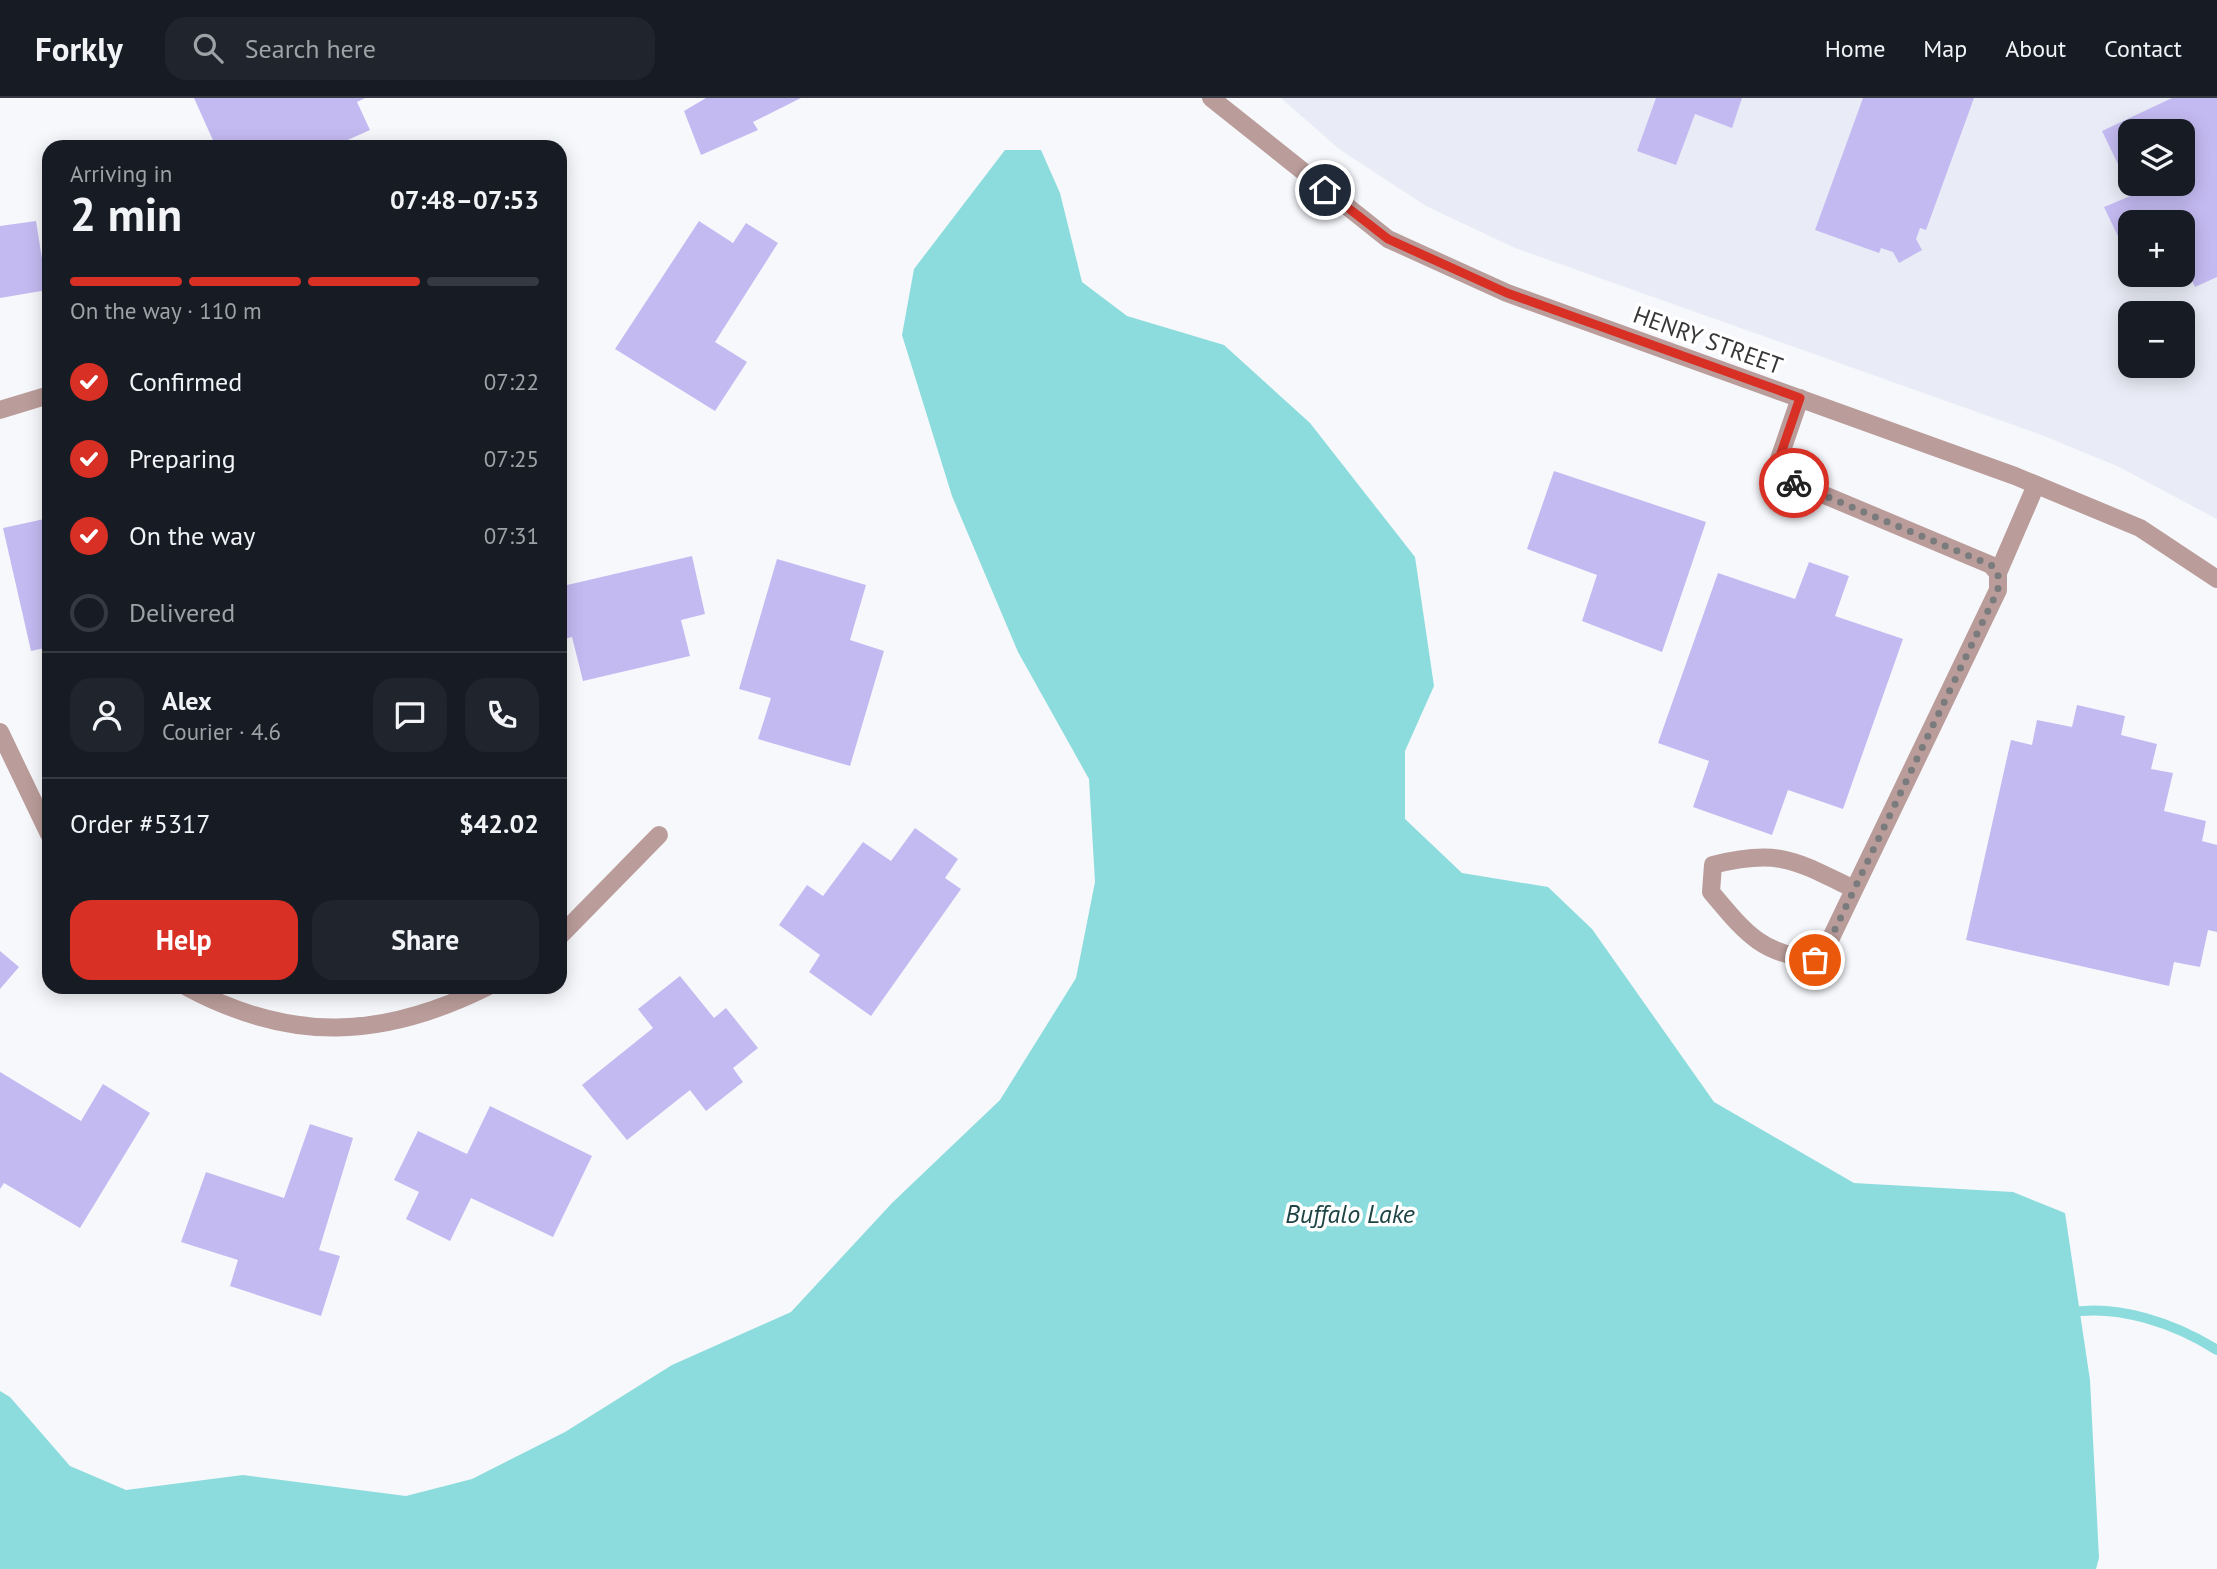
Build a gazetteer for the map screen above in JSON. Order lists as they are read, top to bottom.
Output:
{
  "streets": {
    "street": ["HENRY STREET"]
  },
  "water": ["Buffalo Lake"],
  "page": {
    "header": "Forkly",
    "search": "Search here",
    "nav": [
      "Home",
      "Map",
      "About",
      "Contact"
    ],
    "map_buttons": ["+", "−"],
    "heading": ["2 min", "Arriving in", "07:48–07:53"],
    "panel": [
      "Alex",
      "Courier · 4.6",
      "Order #5317",
      "$42.02"
    ],
    "bar": "On the way · 110 m",
    "list": [
      ["Confirmed", "07:22"],
      ["Preparing", "07:25"],
      ["On the way", "07:31"],
      "Delivered"
    ],
    "buttons": ["Help", "Share"]
  }
}
